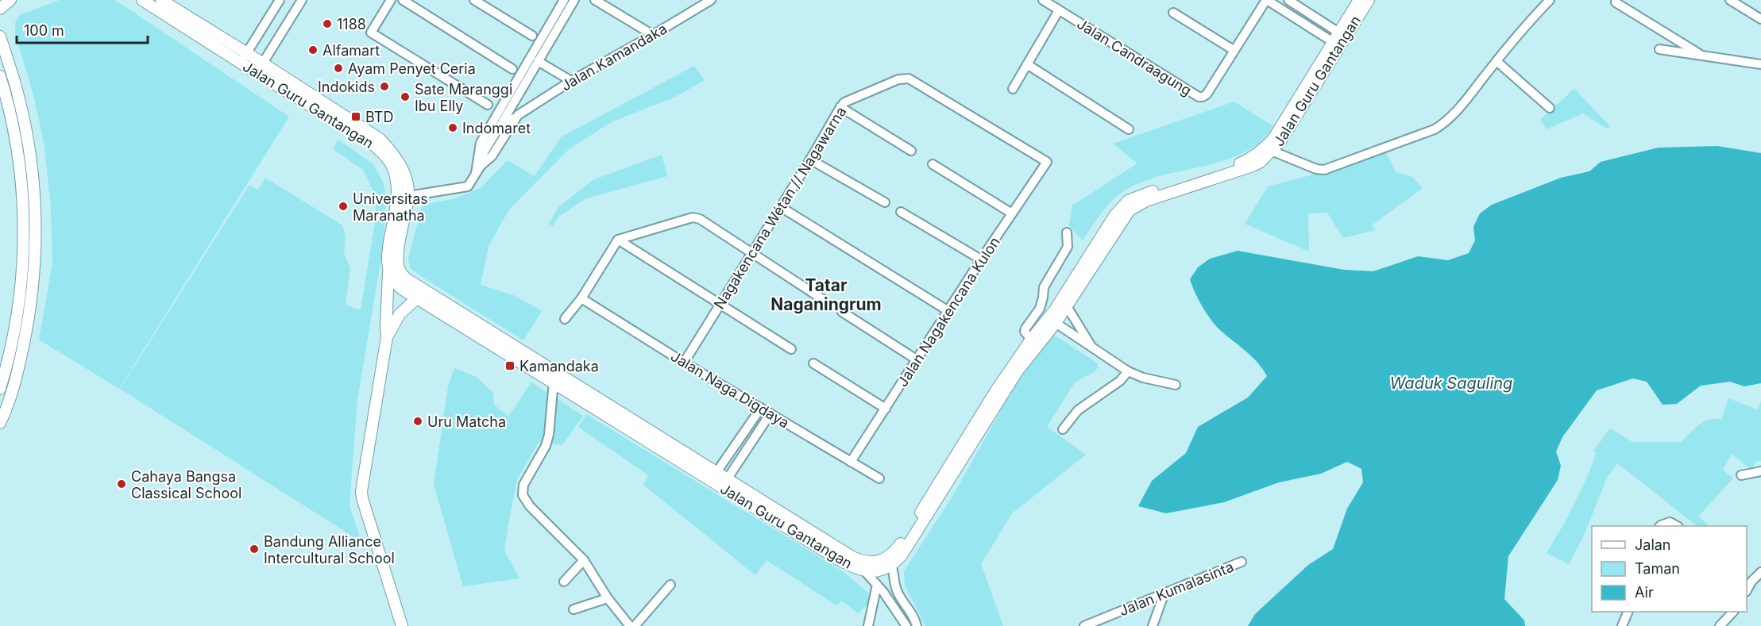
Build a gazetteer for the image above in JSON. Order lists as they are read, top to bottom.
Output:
{
  "streets": {
    "street": [
      "Jalan Kamandaka",
      "Jalan Candraagung",
      "Jalan Guru Gantangan",
      "Nagakencana Wétan // Nagawarna",
      "Jalan Nagakencana Kulon",
      "Jalan Naga Digdaya",
      "Jalan Kumalasinta"
    ]
  },
  "crossings": [
    ["Jalan Kamandaka", "Jalan Guru Gantangan"],
    ["Nagakencana Wétan // Nagawarna", "Jalan Nagakencana Kulon"],
    ["Nagakencana Wétan // Nagawarna", "Jalan Naga Digdaya"],
    ["Jalan Nagakencana Kulon", "Jalan Naga Digdaya"]
  ],
  "districts": ["Tatar Naganingrum"],
  "water": ["Waduk Saguling"],
  "places": {
    "other": [
      "1188",
      "Alfamart",
      "Ayam Penyet Ceria",
      "Indokids",
      "Sate Maranggi Ibu Elly",
      "Indomaret",
      "Universitas Maranatha",
      "Uru Matcha",
      "Cahaya Bangsa Classical School",
      "Bandung Alliance Intercultural School"
    ],
    "transit": ["BTD", "Kamandaka"]
  },
  "legend": ["Jalan", "Taman", "Air"],
  "scale_bar": "100 m"
}
